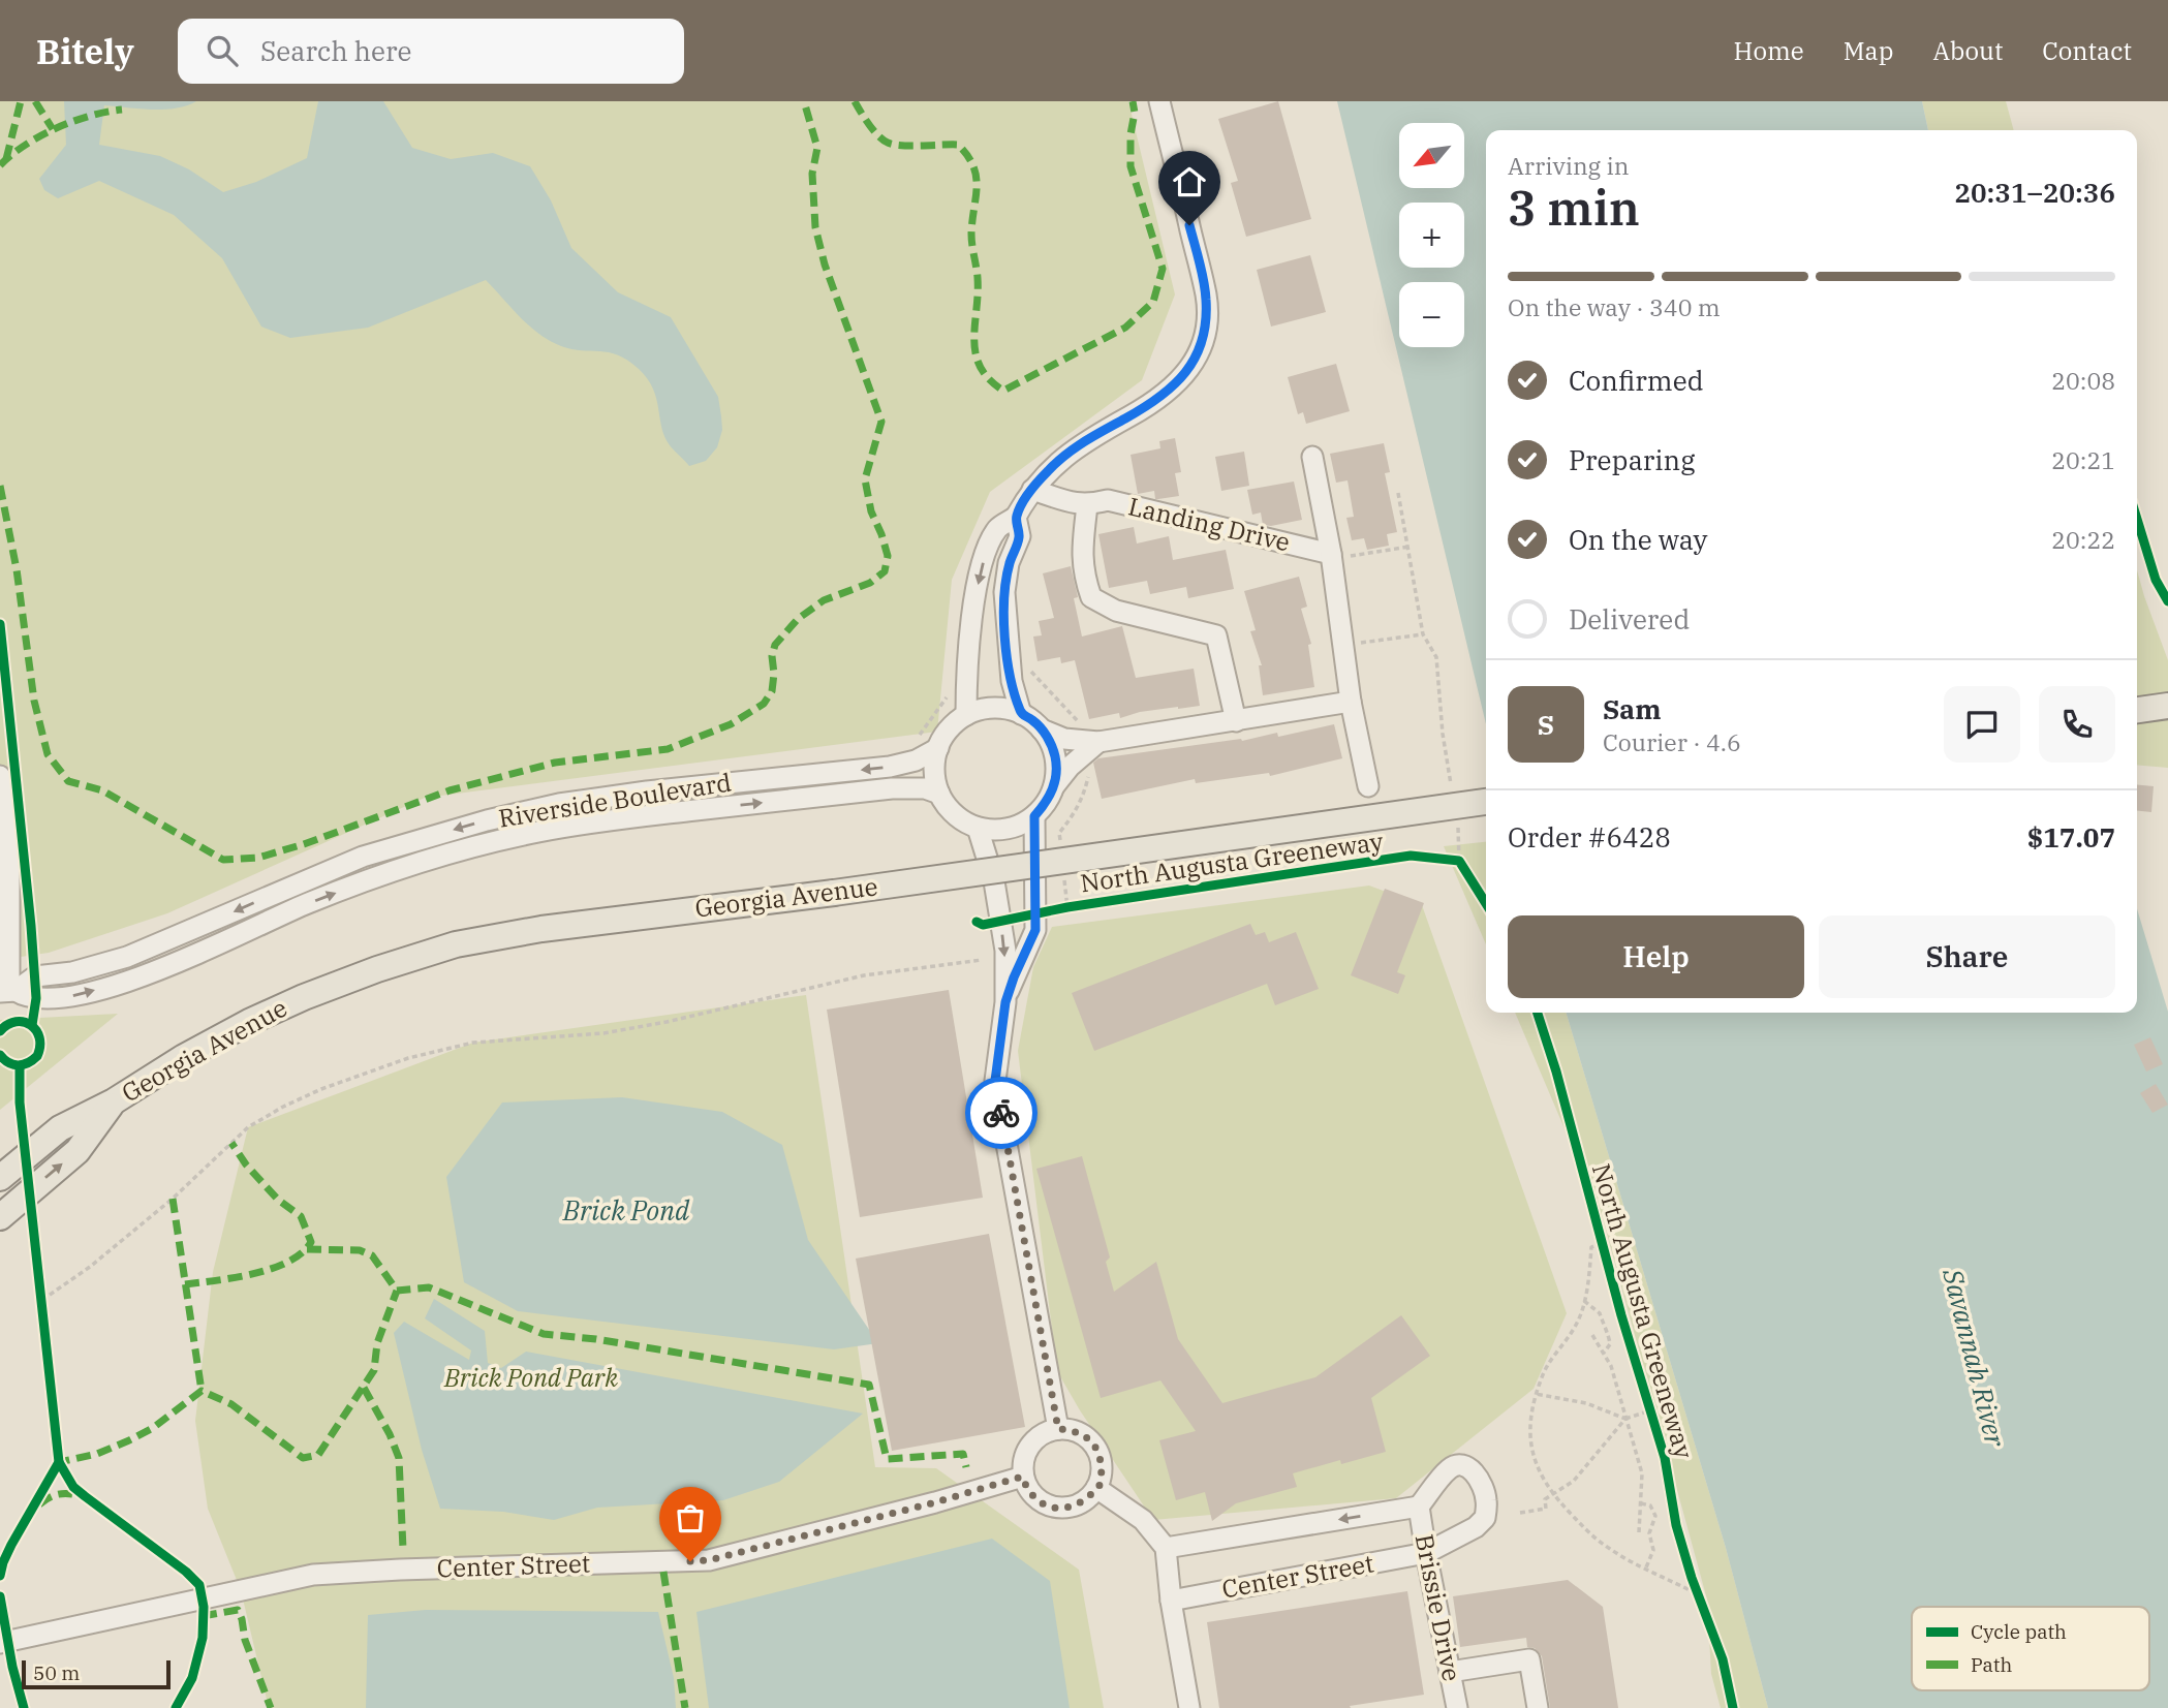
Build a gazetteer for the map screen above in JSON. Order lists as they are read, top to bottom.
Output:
{
  "streets": {
    "main road": ["Georgia Avenue"],
    "street": [
      "Landing Drive",
      "Riverside Boulevard",
      "Center Street",
      "Brissie Drive"
    ],
    "cycle path": ["North Augusta Greeneway"]
  },
  "crossings": [
    ["Center Street", "Brissie Drive"]
  ],
  "water": ["Brick Pond", "Savannah River"],
  "parks": ["Brick Pond Park"],
  "legend": ["Cycle path", "Path"],
  "scale_bar": "50 m",
  "north": "bottom left",
  "page": {
    "header": "Bitely",
    "search": "Search here",
    "nav": [
      "Home",
      "Map",
      "About",
      "Contact"
    ],
    "map_buttons": ["+", "−"],
    "heading": ["3 min", "Arriving in", "20:31–20:36"],
    "panel": [
      "Sam",
      "Courier · 4.6",
      "Order #6428",
      "$17.07"
    ],
    "bar": "On the way · 340 m",
    "list": [
      ["Confirmed", "20:08"],
      ["Preparing", "20:21"],
      ["On the way", "20:22"],
      "Delivered"
    ],
    "round": "S",
    "buttons": ["Help", "Share"],
    "scale": "50 m"
  }
}
